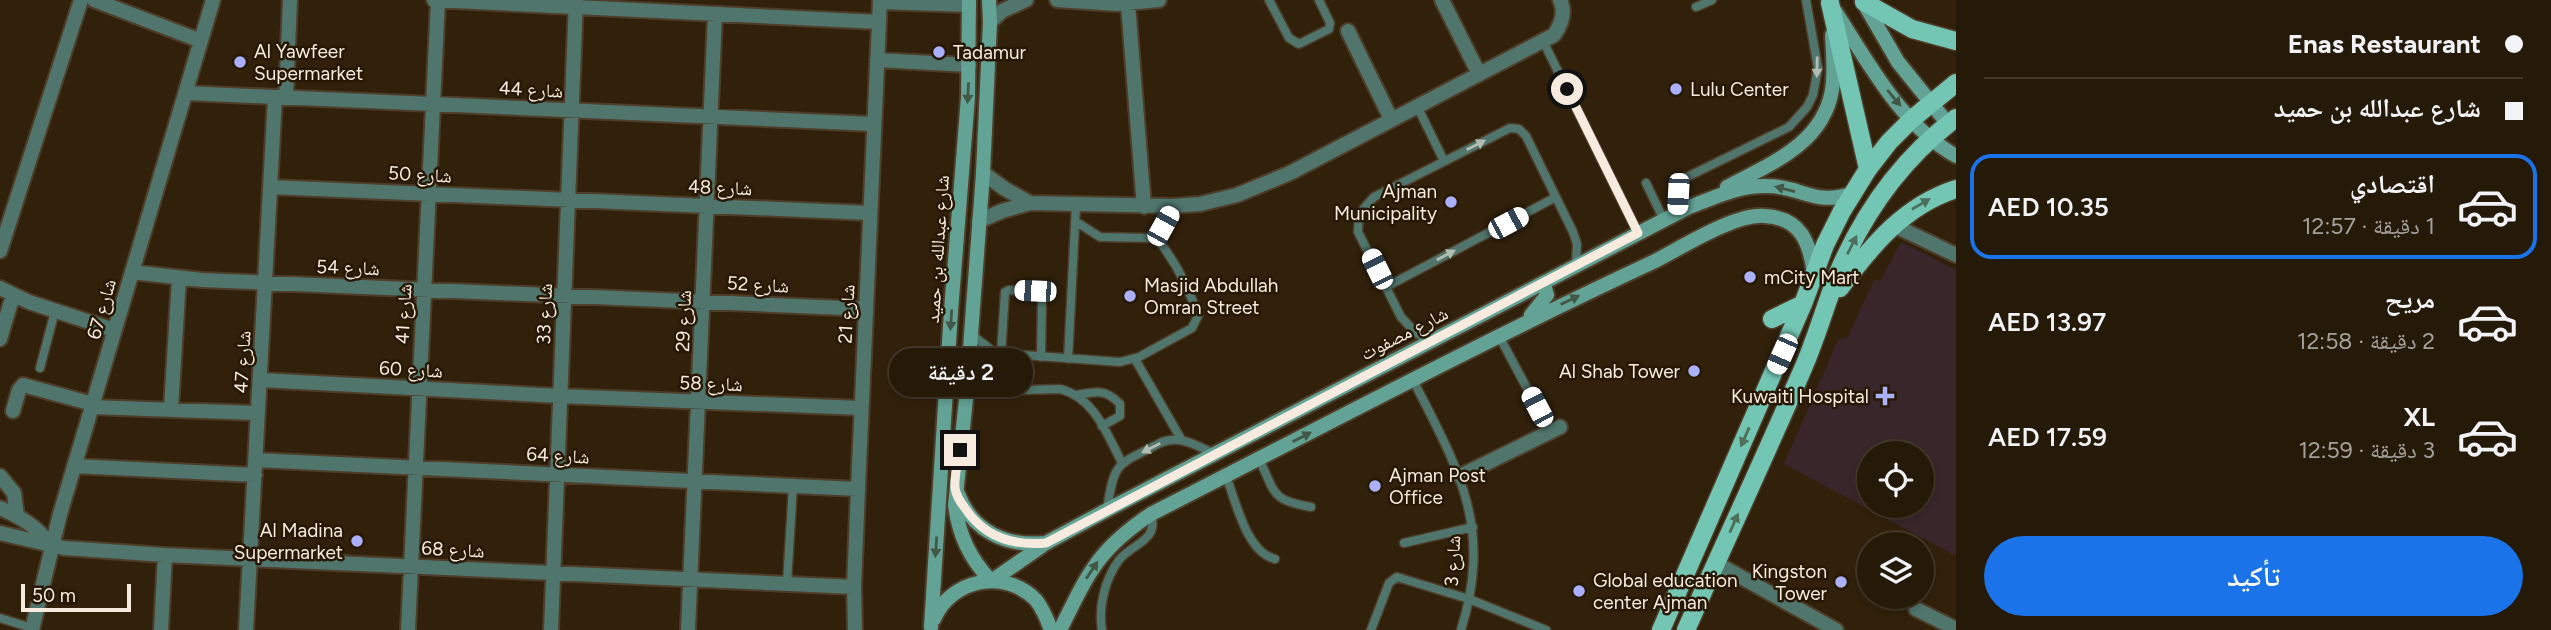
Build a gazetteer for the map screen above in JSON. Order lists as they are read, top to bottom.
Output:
{
  "streets": {
    "street": [
      "شارع 44",
      "شارع 50",
      "شارع 48",
      "شارع عبدالله بن حميد",
      "شارع 54",
      "شارع 52",
      "شارع 67",
      "شارع 41",
      "شارع 33",
      "شارع 21",
      "شارع 29",
      "شارع مصفوت",
      "شارع 47",
      "شارع 60",
      "شارع 58",
      "شارع 64",
      "شارع 68"
    ],
    "lane": ["شارع 3"]
  },
  "crossings": [
    ["شارع 44", "شارع 67"],
    ["شارع 44", "شارع 41"],
    ["شارع 44", "شارع 33"],
    ["شارع 44", "شارع 21"],
    ["شارع 44", "شارع 29"],
    ["شارع 44", "شارع 47"],
    ["شارع 50", "شارع 48"],
    ["شارع 50", "شارع 41"],
    ["شارع 50", "شارع 33"],
    ["شارع 50", "شارع 47"],
    ["شارع 48", "شارع 33"],
    ["شارع 48", "شارع 21"],
    ["شارع 48", "شارع 29"],
    ["شارع عبدالله بن حميد", "شارع مصفوت"],
    ["شارع 54", "شارع 52"],
    ["شارع 54", "شارع 67"],
    ["شارع 54", "شارع 41"],
    ["شارع 54", "شارع 33"],
    ["شارع 54", "شارع 47"],
    ["شارع 52", "شارع 33"],
    ["شارع 52", "شارع 21"],
    ["شارع 52", "شارع 29"],
    ["شارع 67", "شارع 64"],
    ["شارع 67", "شارع 68"],
    ["شارع 41", "شارع 60"],
    ["شارع 41", "شارع 64"],
    ["شارع 41", "شارع 68"],
    ["شارع 33", "شارع 60"],
    ["شارع 33", "شارع 58"],
    ["شارع 33", "شارع 64"],
    ["شارع 33", "شارع 68"],
    ["شارع 21", "شارع 58"],
    ["شارع 21", "شارع 64"],
    ["شارع 21", "شارع 68"],
    ["شارع 29", "شارع 58"],
    ["شارع 29", "شارع 64"],
    ["شارع 29", "شارع 68"],
    ["شارع 47", "شارع 60"],
    ["شارع 47", "شارع 64"],
    ["شارع 47", "شارع 68"],
    ["شارع 60", "شارع 58"]
  ],
  "places": {
    "other": [
      "Tadamur",
      "Al Yawfeer Supermarket",
      "Lulu Center",
      "Ajman Municipality",
      "mCity Mart",
      "Masjid Abdullah Omran Street",
      "Al Shab Tower",
      "Ajman Post Office",
      "Al Madina Supermarket",
      "Kingston Tower",
      "Global education center Ajman"
    ],
    "health": ["Kuwaiti Hospital"]
  },
  "scale_bar": "50 m",
  "page": {
    "banner": ["Enas Restaurant", "شارع عبدالله بن حميد"],
    "list": [
      {
        "name": "اقتصادي",
        "note": "1 دقيقة · 12:57",
        "value": "AED 10.35"
      },
      {
        "name": "مريح",
        "note": "2 دقيقة · 12:58",
        "value": "AED 13.97"
      },
      {
        "name": "XL",
        "note": "3 دقيقة · 12:59",
        "value": "AED 17.59"
      }
    ],
    "bubble": "2 دقيقة",
    "buttons": "تأكيد",
    "scale": "50 m"
  }
}
